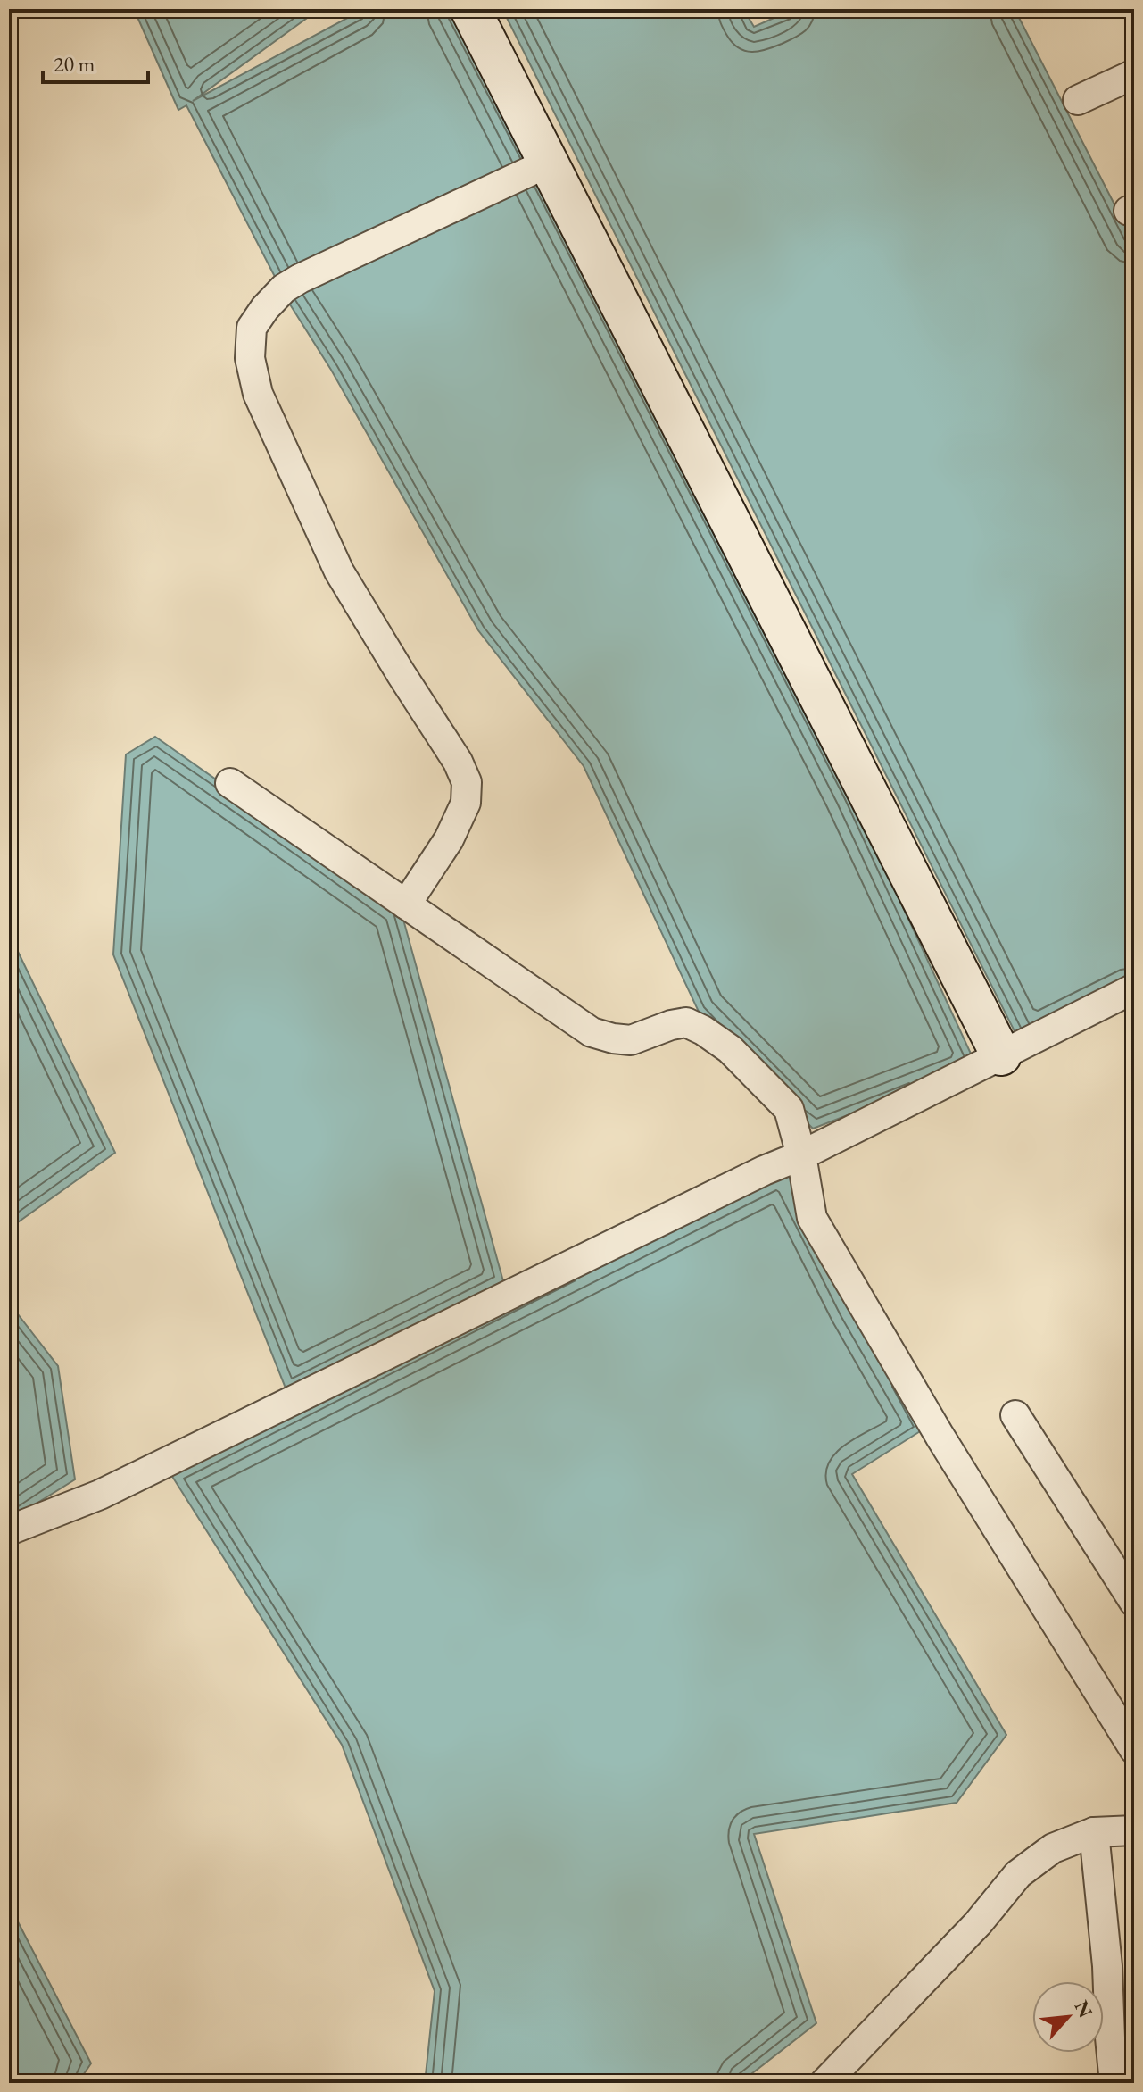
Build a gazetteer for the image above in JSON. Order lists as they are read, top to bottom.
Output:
{
  "scale_bar": "20 m",
  "north": "top right"
}
